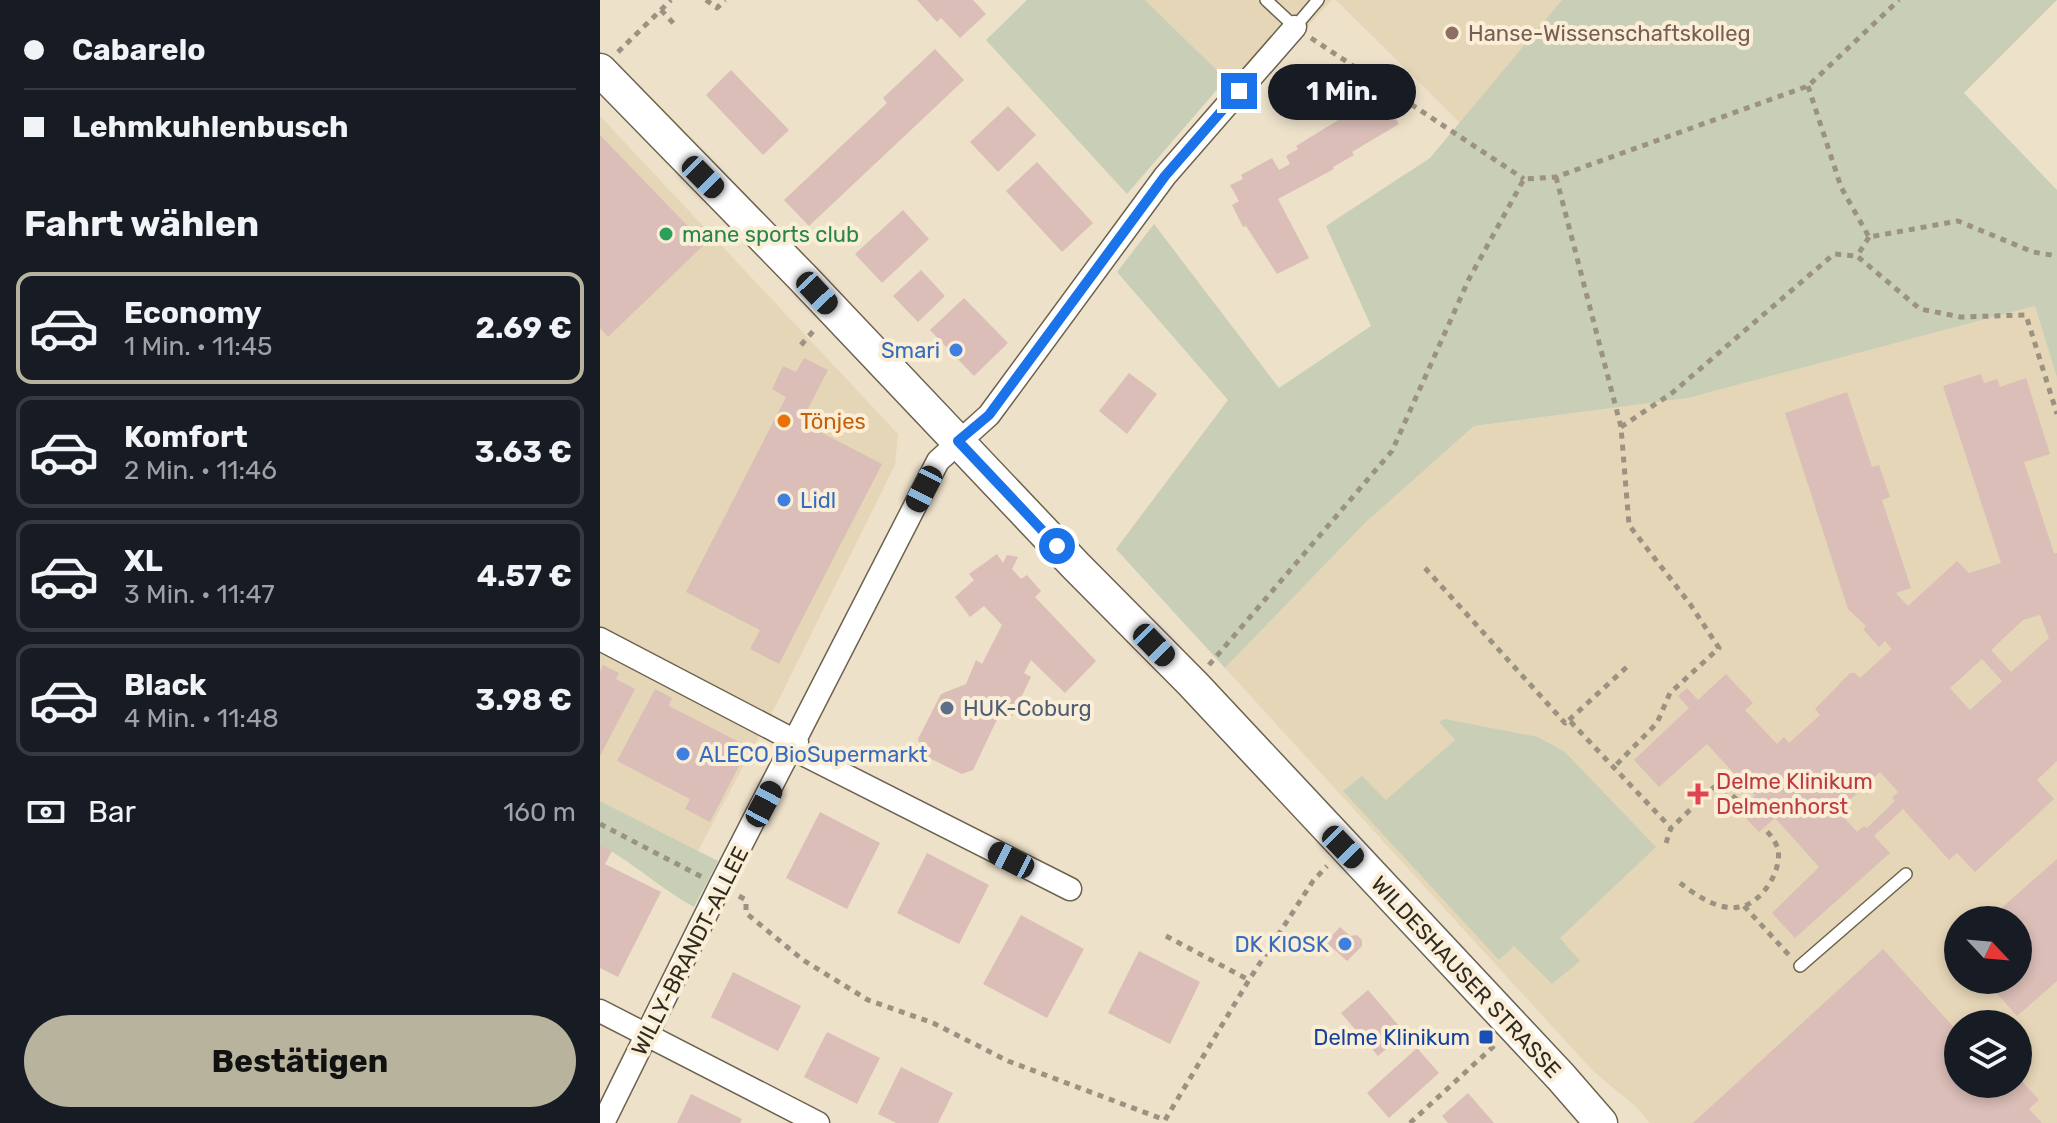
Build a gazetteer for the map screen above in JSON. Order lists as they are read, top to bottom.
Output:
{
  "streets": {
    "main road": ["WILDESHAUSER STRASSE"],
    "street": ["WILLY-BRANDT-ALLEE"]
  },
  "crossings": [
    ["WILLY-BRANDT-ALLEE", "WILDESHAUSER STRASSE"]
  ],
  "places": {
    "other": [
      "Hanse-Wissenschaftskolleg",
      "mane sports club",
      "Smari",
      "Tönjes",
      "Lidl",
      "HUK-Coburg",
      "ALECO BioSupermarkt",
      "DK KIOSK"
    ],
    "health": ["Delme Klinikum Delmenhorst"],
    "transit": ["Delme Klinikum"]
  },
  "north": "bottom right",
  "page": {
    "banner": ["Cabarelo", "Lehmkuhlenbusch"],
    "bubble": "1 Min.",
    "heading": "Fahrt wählen",
    "list": [
      {
        "name": "Economy",
        "note": "1 Min. · 11:45",
        "value": "2.69 €"
      },
      {
        "name": "Komfort",
        "note": "2 Min. · 11:46",
        "value": "3.63 €"
      },
      {
        "name": "XL",
        "note": "3 Min. · 11:47",
        "value": "4.57 €"
      },
      {
        "name": "Black",
        "note": "4 Min. · 11:48",
        "value": "3.98 €"
      }
    ],
    "pay": ["Bar", "160 m"],
    "buttons": "Bestätigen"
  }
}
